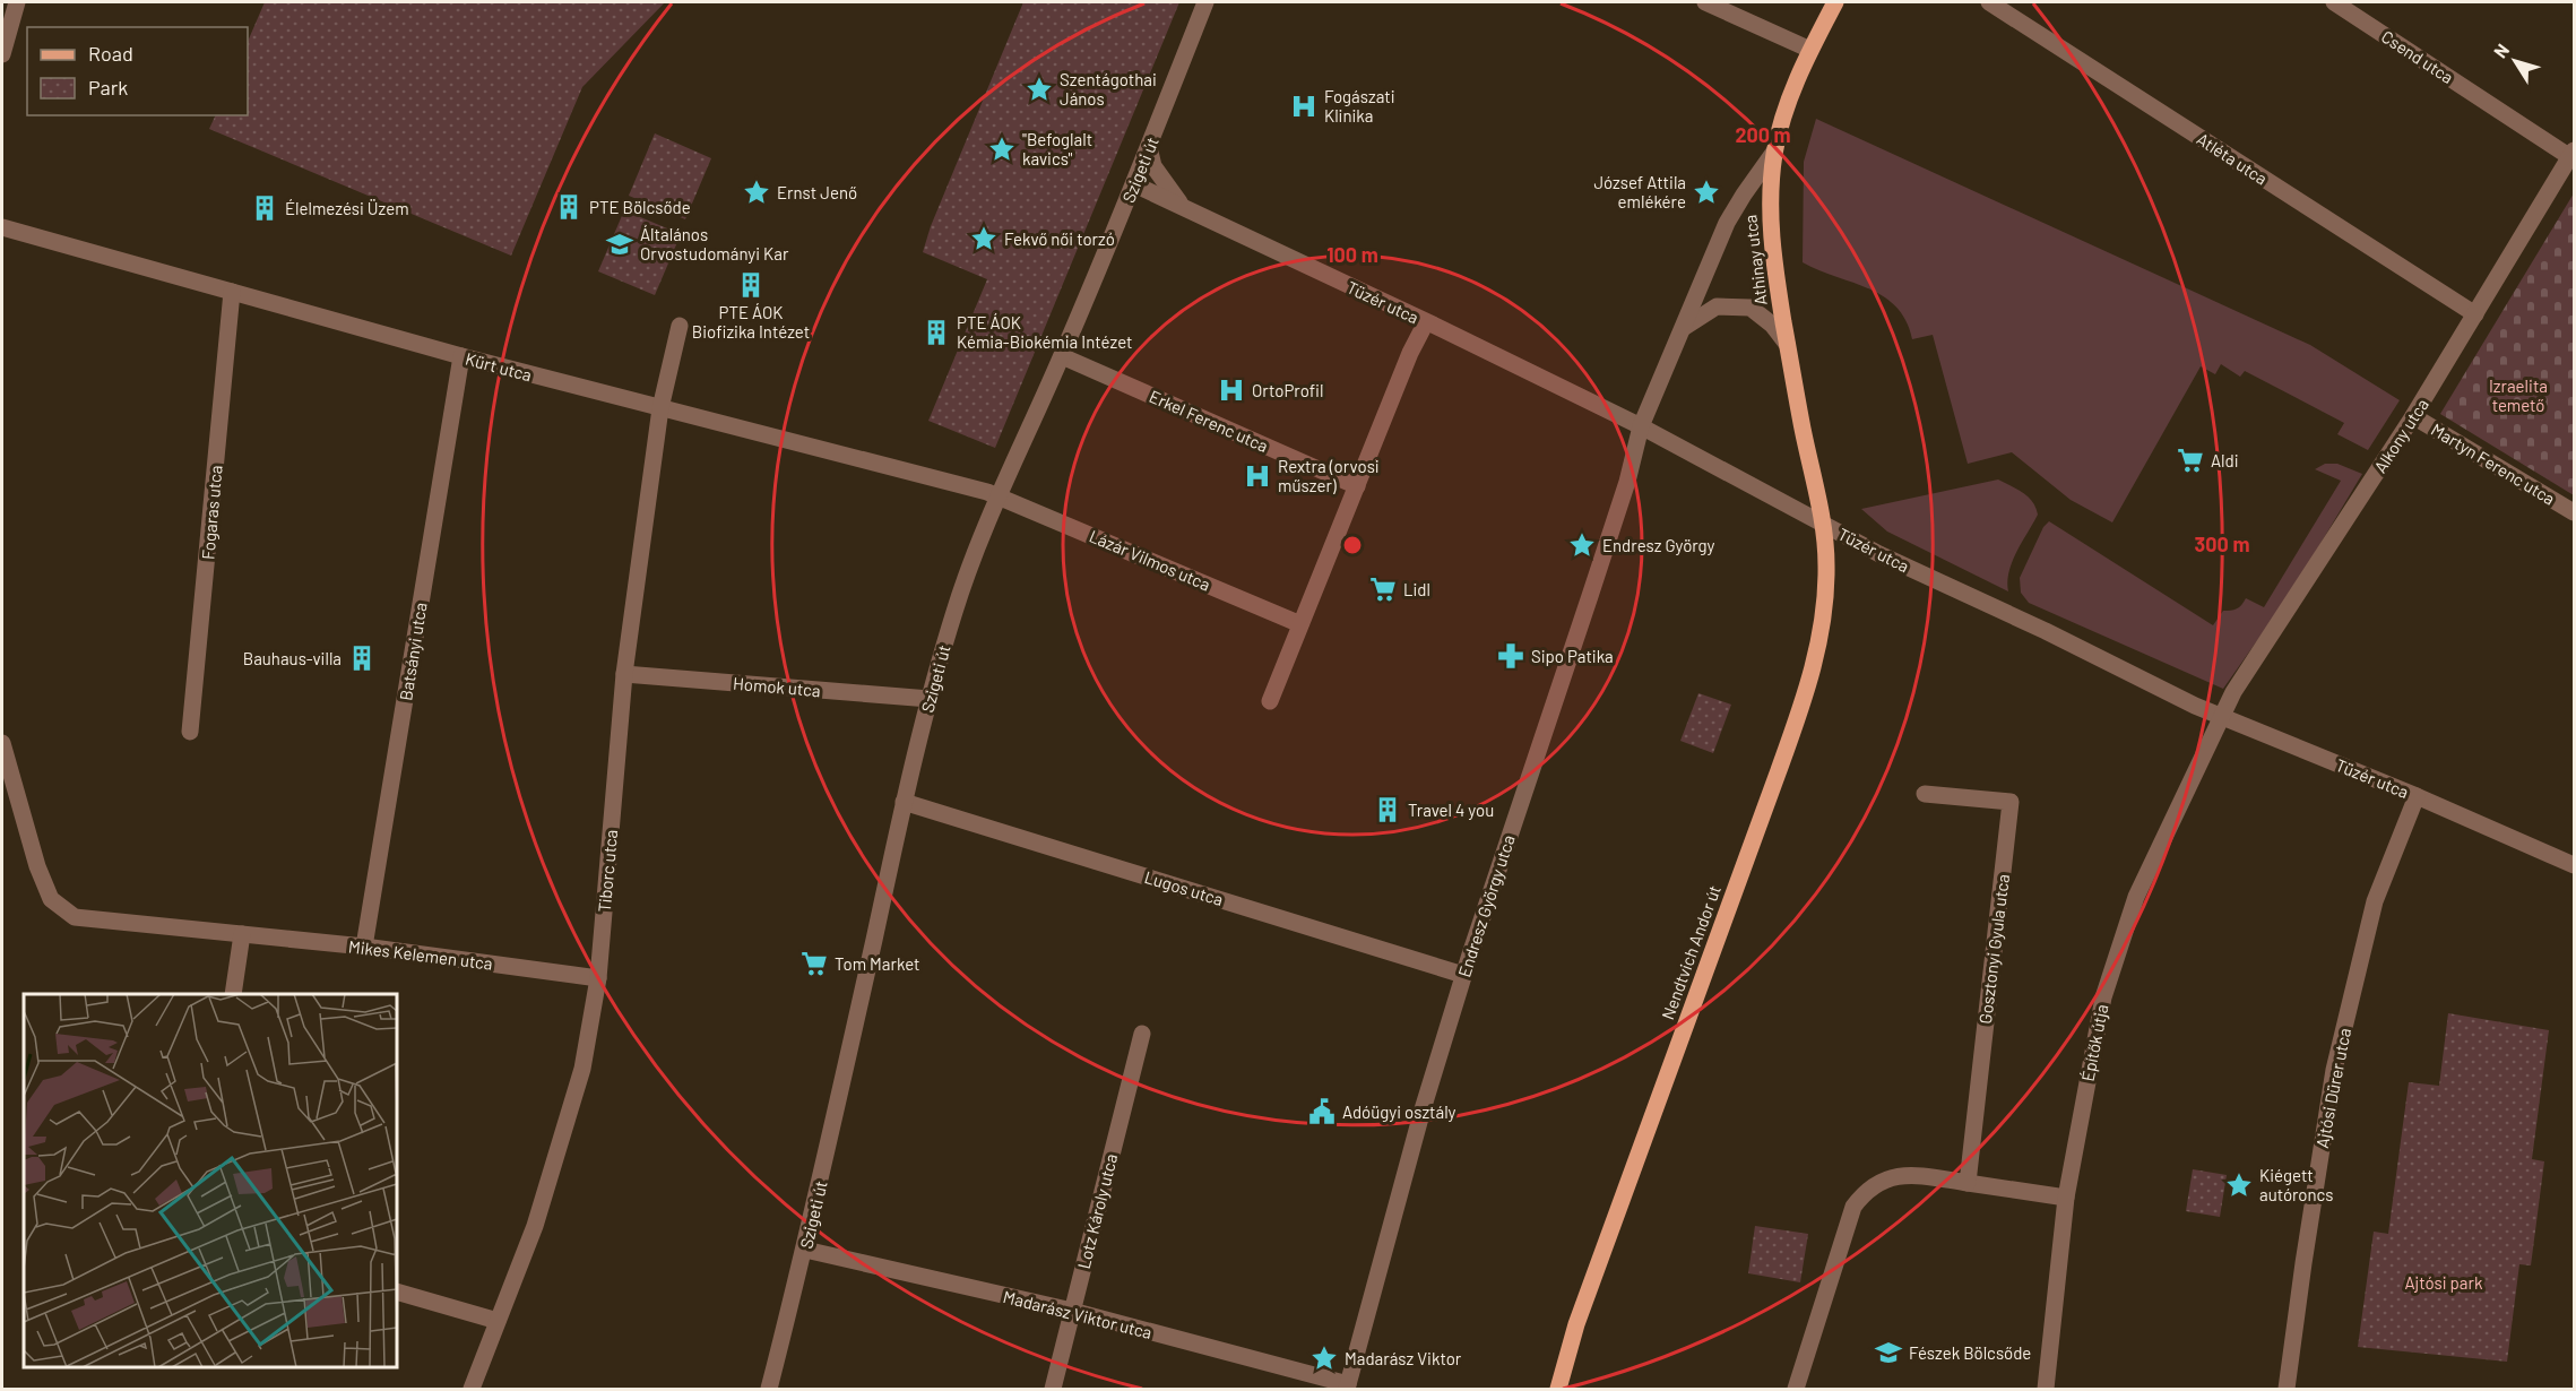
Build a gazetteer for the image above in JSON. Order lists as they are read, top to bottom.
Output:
{
  "streets": {
    "main road": ["Athinay utca", "Nendtvich Andor út"],
    "street": [
      "Csend utca",
      "Atléta utca",
      "Szigeti út",
      "Tüzér utca",
      "Kürt utca",
      "Erkel Ferenc utca",
      "Alkony utca",
      "Martyn Ferenc utca",
      "Fogaras utca",
      "Lázár Vilmos utca",
      "Batsányi utca",
      "Homok utca",
      "Tiborc utca",
      "Lugos utca",
      "Endresz György utca",
      "Gosztonyi Gyula utca",
      "Mikes Kelemen utca",
      "Építők útja",
      "Ajtósi Dürer utca",
      "Lotz Károly utca",
      "Madarász Viktor utca"
    ]
  },
  "crossings": [
    ["Csend utca", "Alkony utca"],
    ["Atléta utca", "Alkony utca"],
    ["Szigeti út", "Tüzér utca"],
    ["Szigeti út", "Kürt utca"],
    ["Szigeti út", "Erkel Ferenc utca"],
    ["Szigeti út", "Lázár Vilmos utca"],
    ["Szigeti út", "Homok utca"],
    ["Szigeti út", "Lugos utca"],
    ["Szigeti út", "Madarász Viktor utca"],
    ["Athinay utca", "Tüzér utca"],
    ["Athinay utca", "Endresz György utca"],
    ["Athinay utca", "Nendtvich Andor út"],
    ["Tüzér utca", "Alkony utca"],
    ["Tüzér utca", "Endresz György utca"],
    ["Tüzér utca", "Nendtvich Andor út"],
    ["Tüzér utca", "Építők útja"],
    ["Tüzér utca", "Ajtósi Dürer utca"],
    ["Kürt utca", "Fogaras utca"],
    ["Kürt utca", "Lázár Vilmos utca"],
    ["Kürt utca", "Batsányi utca"],
    ["Kürt utca", "Tiborc utca"],
    ["Alkony utca", "Martyn Ferenc utca"],
    ["Alkony utca", "Építők útja"],
    ["Batsányi utca", "Mikes Kelemen utca"],
    ["Homok utca", "Tiborc utca"],
    ["Tiborc utca", "Mikes Kelemen utca"],
    ["Lugos utca", "Endresz György utca"],
    ["Endresz György utca", "Madarász Viktor utca"],
    ["Lotz Károly utca", "Madarász Viktor utca"]
  ],
  "parks": ["Izraelita temető", "Ajtósi park"],
  "places": {
    "place": [
      "Szentágothai János",
      "\"Befoglalt kavics\"",
      "Ernst Jenő",
      "József Attila emlékére",
      "Fekvő női torzó",
      "Endresz György",
      "Kiégett autóroncs",
      "Madarász Viktor"
    ],
    "hospital": ["Fogászati Klinika", "OrtoProfil", "Rextra (orvosi műszer)"],
    "building": [
      "PTE Bölcsőde",
      "Élelmezési Üzem",
      "PTE ÁOK Biofizika Intézet",
      "PTE ÁOK Kémia-Biokémia Intézet",
      "Bauhaus-villa",
      "Travel 4 you"
    ],
    "school or university": ["Általános Orvostudományi Kar", "Fészek Bölcsőde"],
    "supermarket": ["Aldi", "Lidl", "Tom Market"],
    "pharmacy": ["Sipo Patika"],
    "public building": ["Adóügyi osztály"]
  },
  "legend": ["Road", "Park"],
  "north": "top left",
  "rings": ["200 m", "100 m", "300 m"]
}
